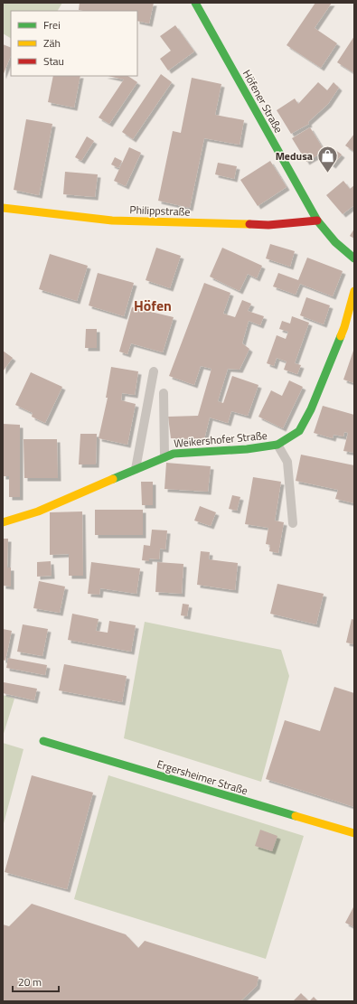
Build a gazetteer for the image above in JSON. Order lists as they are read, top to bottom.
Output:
{
  "streets": {
    "street": [
      "Höfener Straße",
      "Philippstraße",
      "Weikershofer Straße",
      "Ergersheimer Straße"
    ]
  },
  "crossings": [
    ["Höfener Straße", "Philippstraße"]
  ],
  "districts": ["Höfen"],
  "places": {
    "shop": ["Medusa"]
  },
  "legend": ["Frei", "Zäh", "Stau"],
  "scale_bar": "20 m"
}
